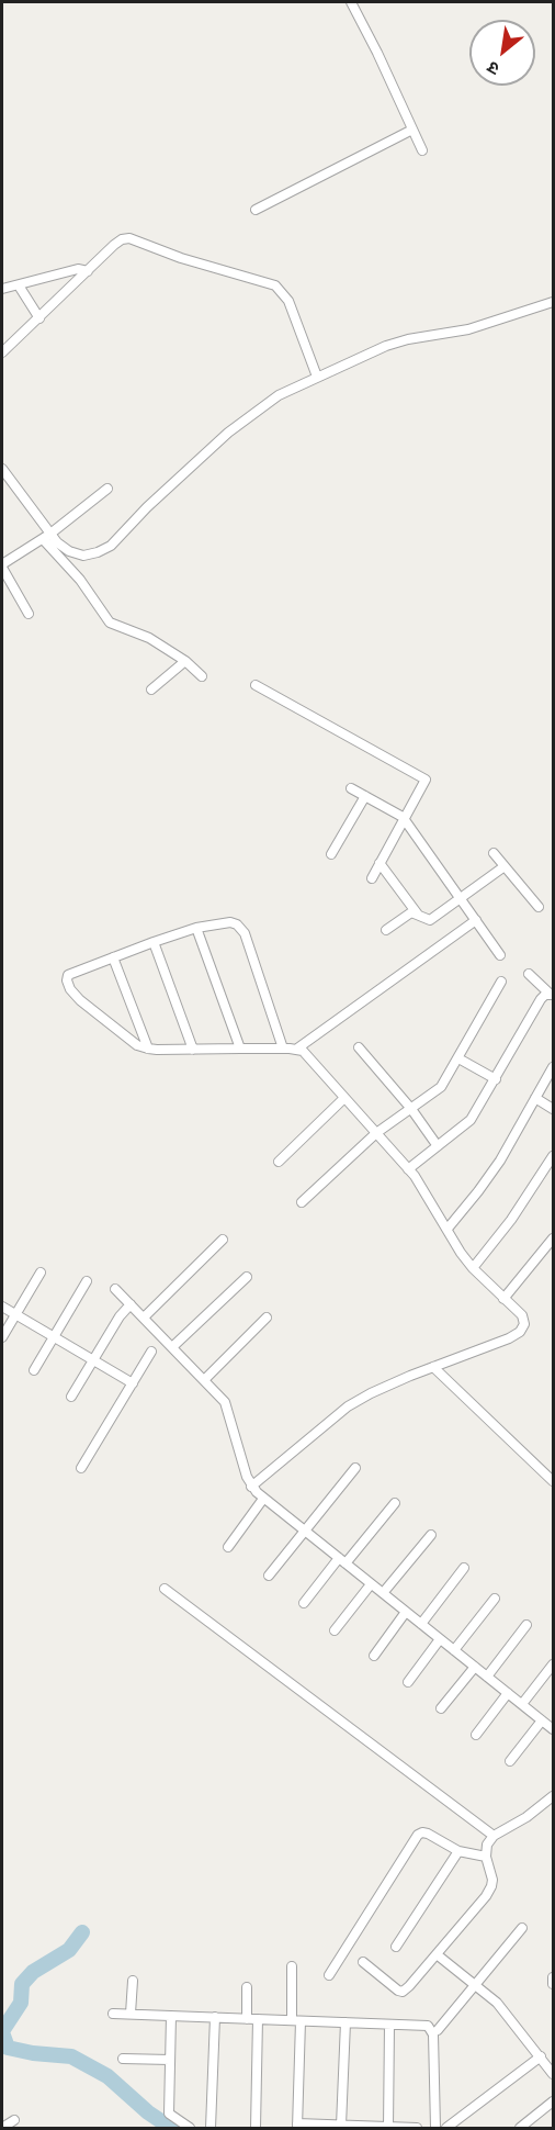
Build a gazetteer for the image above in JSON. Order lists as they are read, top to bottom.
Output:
{
  "north": "bottom left"
}
